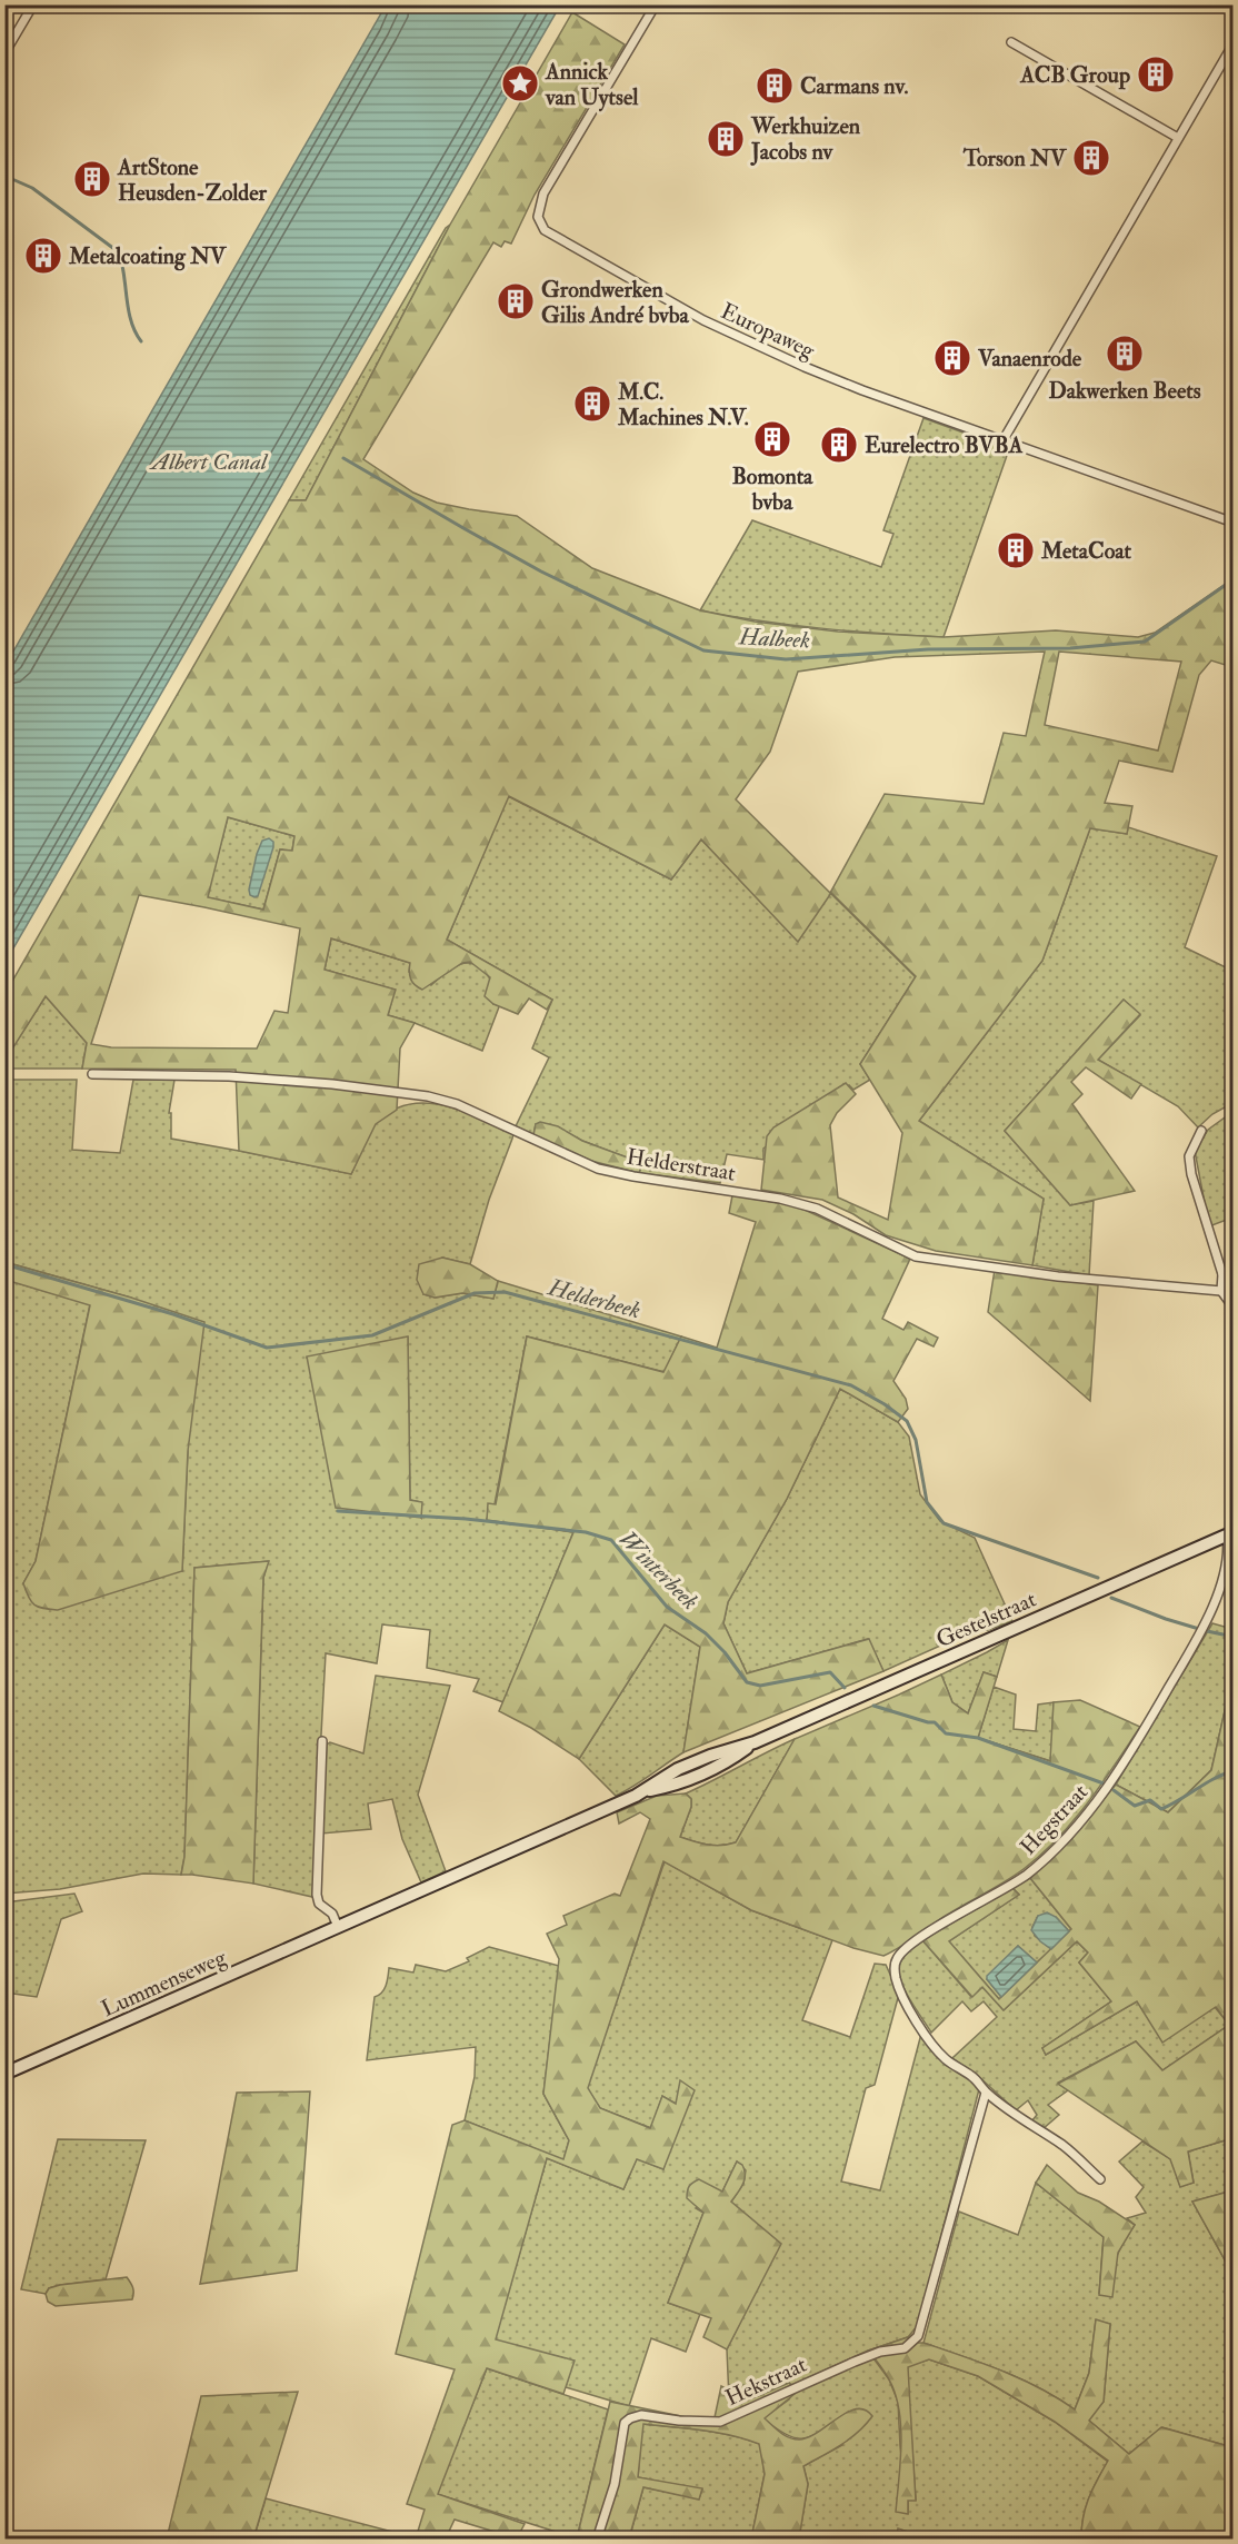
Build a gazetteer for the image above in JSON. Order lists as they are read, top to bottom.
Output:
{
  "streets": {
    "main road": ["Gestelstraat", "Lummenseweg"],
    "street": [
      "Europaweg",
      "Helderstraat",
      "Hegstraat",
      "Hekstraat"
    ]
  },
  "crossings": [
    ["Gestelstraat", "Hegstraat"],
    ["Gestelstraat", "Lummenseweg"],
    ["Hegstraat", "Hekstraat"]
  ],
  "water": [
    "Albert Canal",
    "Halbeek",
    "Helderbeek",
    "Winterbeek"
  ],
  "places": {
    "building": [
      "ACB Group",
      "Carmans nv.",
      "Werkhuizen Jacobs nv",
      "Torson NV",
      "ArtStone Heusden-Zolder",
      "Metalcoating NV",
      "Grondwerken Gilis André bvba",
      "Dakwerken Beets",
      "Vanaenrode",
      "M.C. Machines N.V.",
      "Bomonta bvba",
      "Eurelectro BVBA",
      "MetaCoat"
    ],
    "place": ["Annick van Uytsel"]
  }
}
